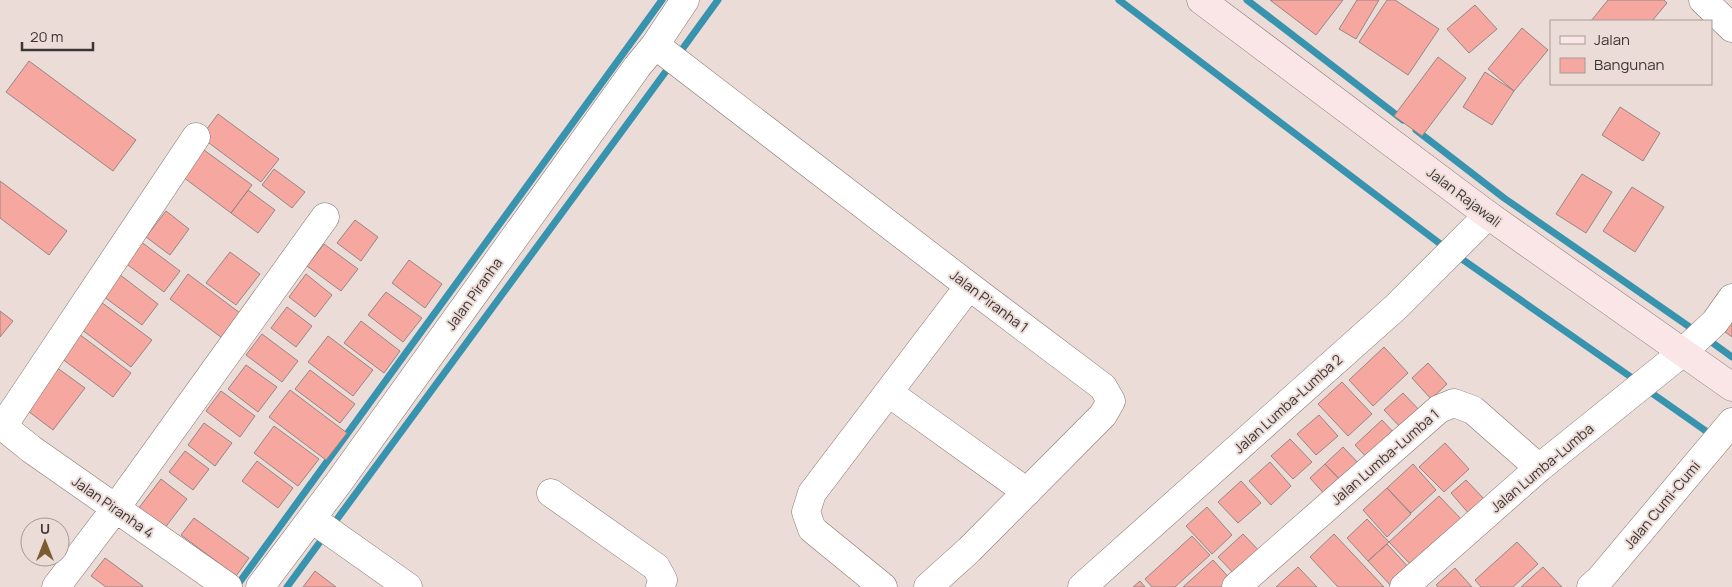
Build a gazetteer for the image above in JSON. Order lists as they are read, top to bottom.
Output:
{
  "streets": {
    "main road": ["Jalan Rajawali"],
    "street": [
      "Jalan Piranha",
      "Jalan Piranha 1",
      "Jalan Lumba-Lumba 2",
      "Jalan Lumba-Lumba 1",
      "Jalan Lumba-Lumba",
      "Jalan Cumi-Cumi",
      "Jalan Piranha 4"
    ]
  },
  "crossings": [
    ["Jalan Rajawali", "Jalan Lumba-Lumba 2"],
    ["Jalan Rajawali", "Jalan Lumba-Lumba"],
    ["Jalan Piranha", "Jalan Piranha 1"],
    ["Jalan Lumba-Lumba 1", "Jalan Lumba-Lumba"]
  ],
  "legend": ["Jalan", "Bangunan"],
  "scale_bar": "20 m",
  "north": "top"
}
